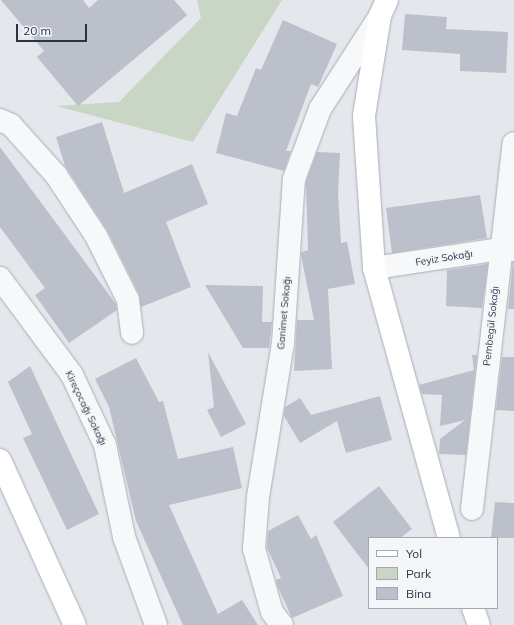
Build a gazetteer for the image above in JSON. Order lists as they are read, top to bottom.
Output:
{
  "streets": {
    "street": [
      "Feyiz Sokağı",
      "Ganimet Sokağı",
      "Pembegül Sokağı",
      "Kireçocağı Sokağı"
    ]
  },
  "crossings": [
    ["Feyiz Sokağı", "Pembegül Sokağı"]
  ],
  "legend": ["Yol", "Park", "Bina"],
  "scale_bar": "20 m"
}
